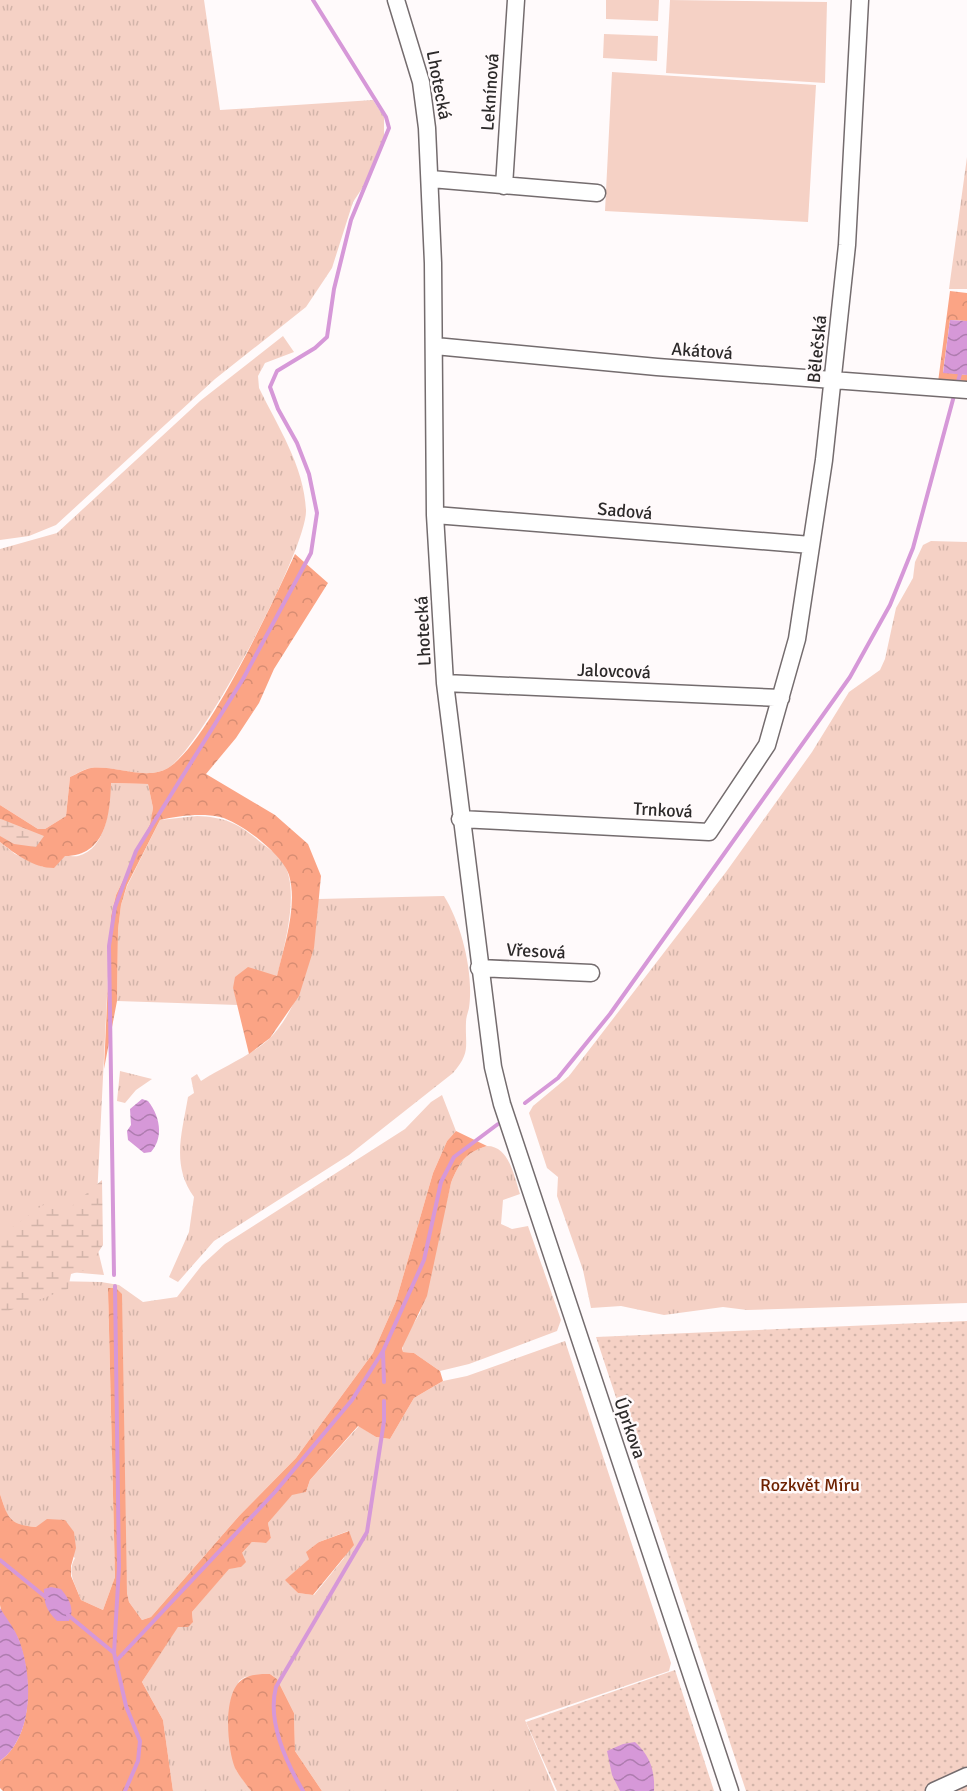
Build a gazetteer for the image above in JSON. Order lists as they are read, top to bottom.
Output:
{
  "streets": {
    "street": [
      "Lhotecká",
      "Leknínová",
      "Bělečská",
      "Akátová",
      "Sadová",
      "Jalovcová",
      "Trnková",
      "Vřesová",
      "Úprkova"
    ]
  },
  "crossings": [
    ["Lhotecká", "Akátová"],
    ["Lhotecká", "Sadová"],
    ["Lhotecká", "Jalovcová"],
    ["Lhotecká", "Trnková"],
    ["Lhotecká", "Vřesová"],
    ["Lhotecká", "Úprkova"],
    ["Bělečská", "Akátová"],
    ["Bělečská", "Sadová"],
    ["Bělečská", "Jalovcová"],
    ["Bělečská", "Trnková"],
    ["Jalovcová", "Trnková"]
  ],
  "parks": ["Rozkvět Míru"]
}
